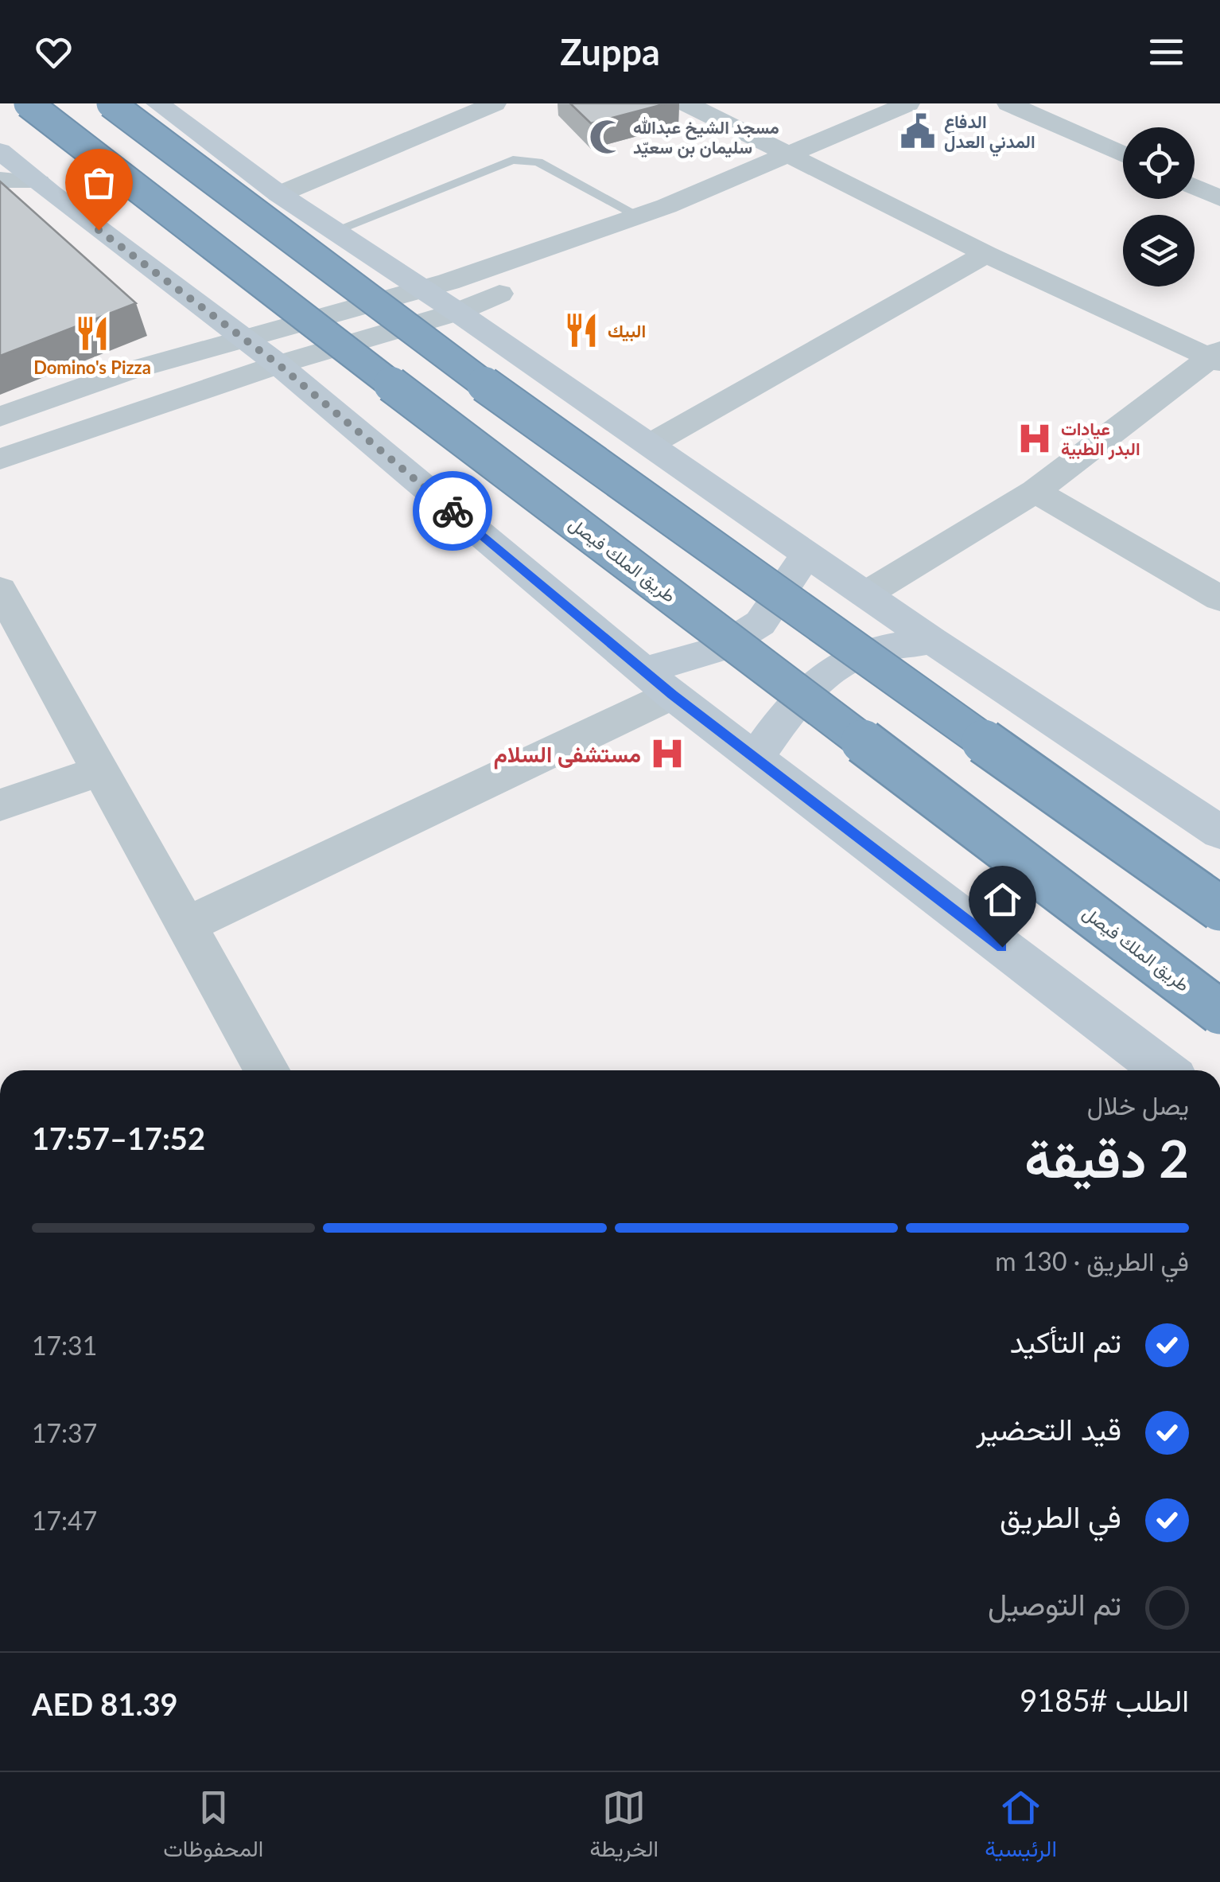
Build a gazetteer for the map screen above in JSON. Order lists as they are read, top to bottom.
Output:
{
  "streets": {
    "highway": ["طريق الملك فيصل"]
  },
  "places": {
    "public building": ["الدفاع المدني العدل"],
    "mosque": ["مسجد الشيخ عبدالله سليمان بن سعيّد"],
    "restaurant": ["البيك", "Domino's Pizza"],
    "hospital": ["عيادات البدر الطبية", "مستشفى السلام"]
  },
  "page": {
    "header": "Zuppa",
    "heading": ["2 دقيقة", "يصل خلال", "17:52–17:57"],
    "panel": ["الطلب #9185", "AED 81.39"],
    "bar": "في الطريق · 130 m",
    "list": [
      ["تم التأكيد", "17:31"],
      ["قيد التحضير", "17:37"],
      ["في الطريق", "17:47"],
      "تم التوصيل"
    ],
    "tabs": ["الرئيسية", "الخريطة", "المحفوظات"]
  }
}
